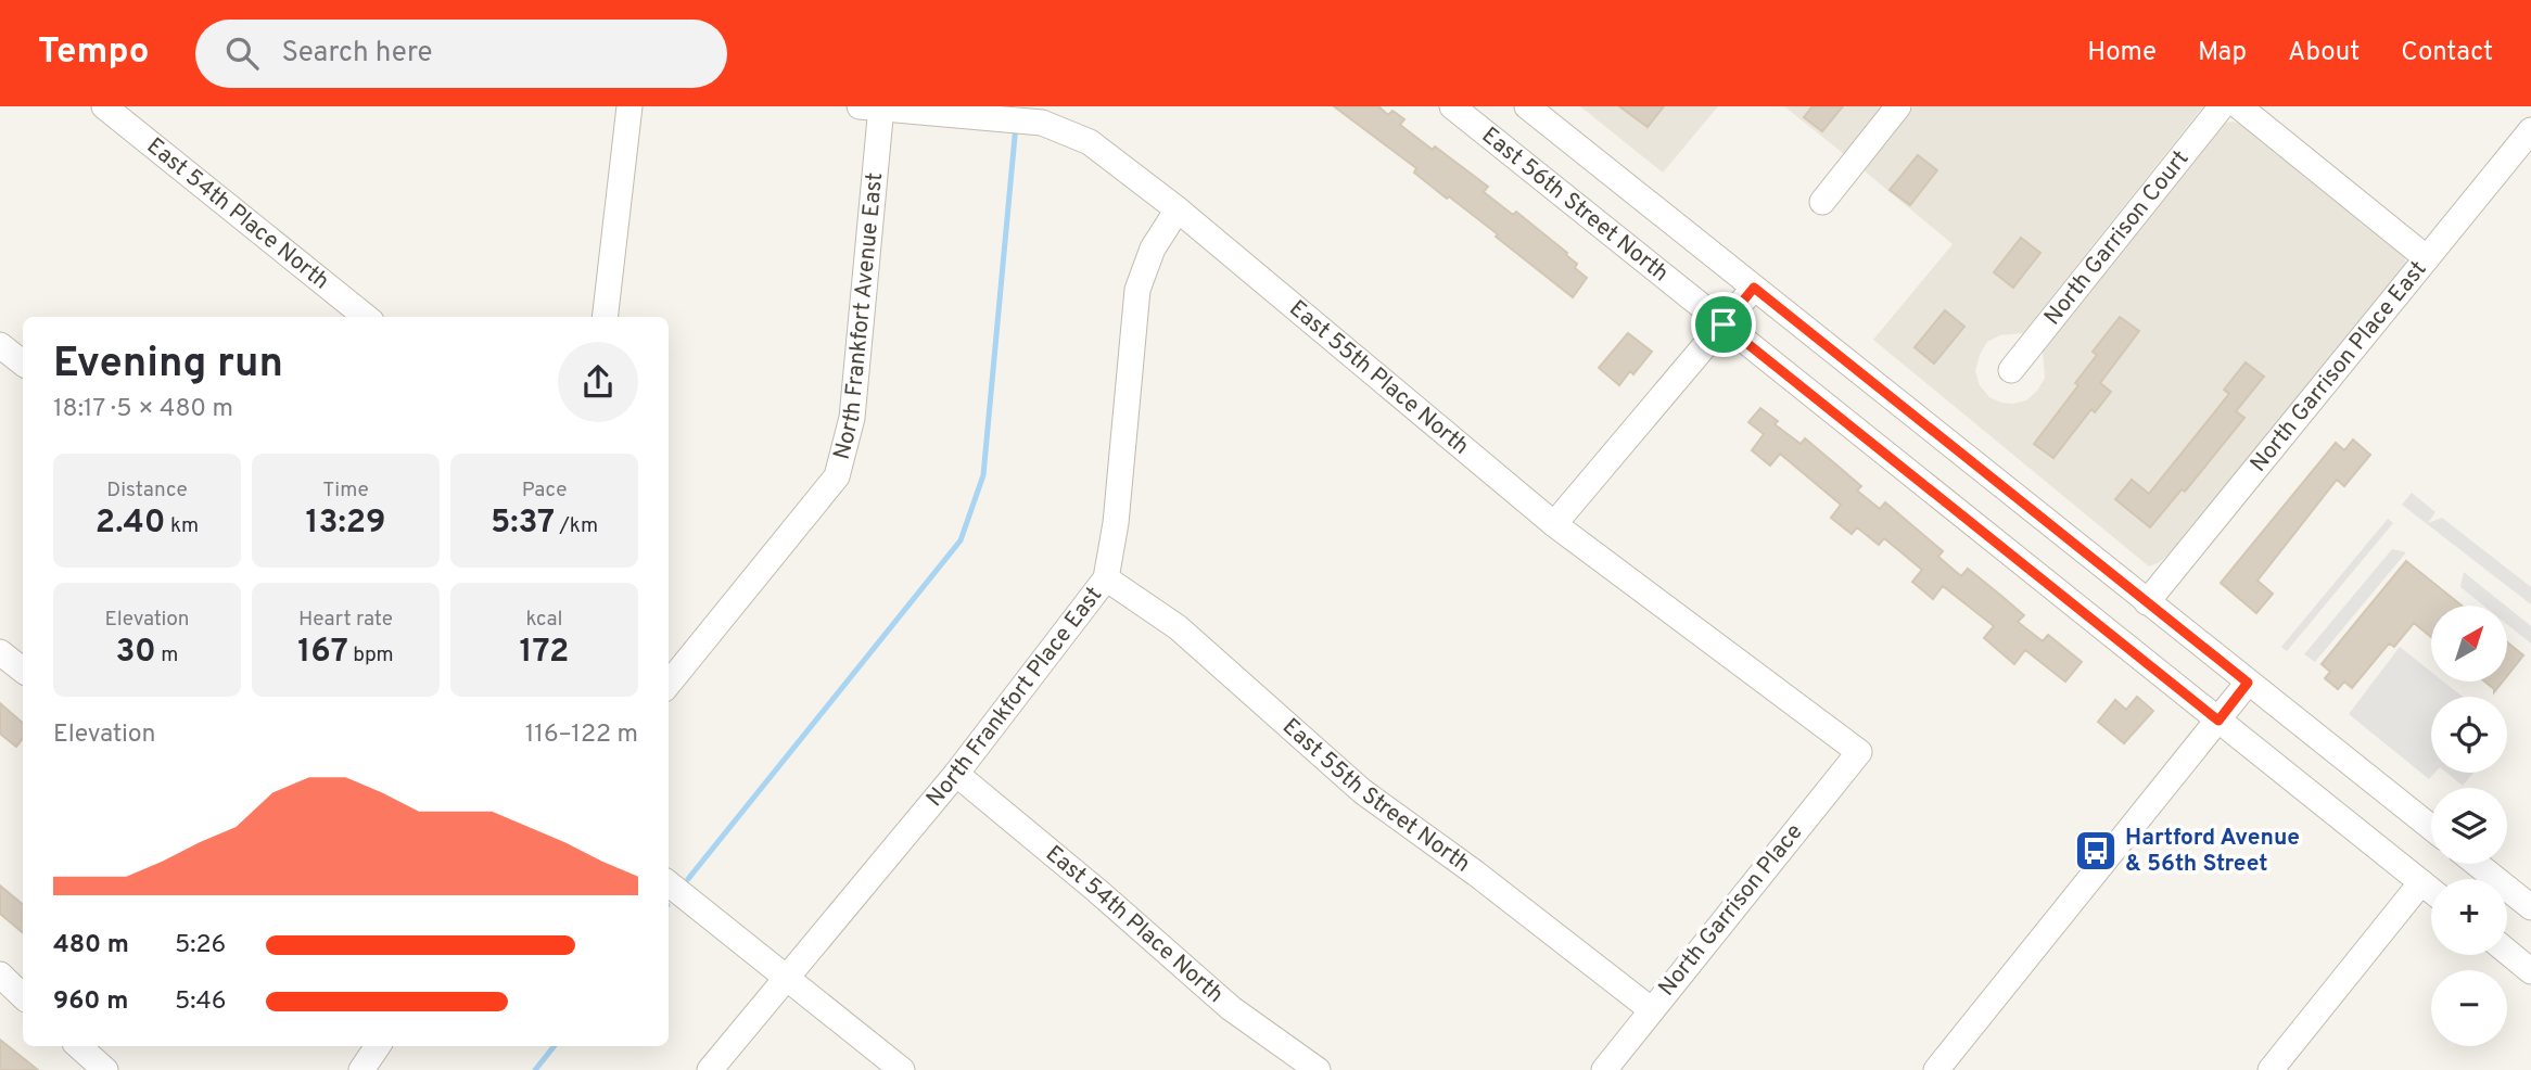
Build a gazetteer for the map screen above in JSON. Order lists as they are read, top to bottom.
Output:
{
  "streets": {
    "street": [
      "East 56th Street North",
      "East 54th Place North",
      "North Garrison Court",
      "North Frankfort Avenue East",
      "North Garrison Place East",
      "East 55th Place North",
      "North Frankfort Place East",
      "East 55th Street North",
      "North Garrison Place"
    ]
  },
  "crossings": [
    ["East 56th Street North", "North Garrison Place East"],
    ["East 54th Place North", "North Frankfort Place East"],
    ["North Frankfort Avenue East", "East 55th Place North"],
    ["East 55th Place North", "North Frankfort Place East"],
    ["East 55th Place North", "North Garrison Place"],
    ["North Frankfort Place East", "East 55th Street North"],
    ["East 55th Street North", "North Garrison Place"]
  ],
  "places": {
    "bus stop": ["Hartford Avenue & 56th Street"]
  },
  "north": "top right",
  "page": {
    "header": "Tempo",
    "search": "Search here",
    "nav": [
      "Home",
      "Map",
      "About",
      "Contact"
    ],
    "heading": ["Evening run", "18:17 · 5 × 480 m"],
    "stats": [
      ["Distance", "2.40 km"],
      ["Time", "13:29"],
      ["Pace", "5:37 /km"],
      ["Elevation", "30 m"],
      ["Heart rate", "167 bpm"],
      ["kcal", "172"]
    ],
    "map_buttons": ["+", "−"],
    "chart": ["Elevation", "116–122 m"],
    "list": [
      {
        "name": "480 m",
        "note": "5:26"
      },
      {
        "name": "960 m",
        "note": "5:46"
      }
    ]
  }
}
